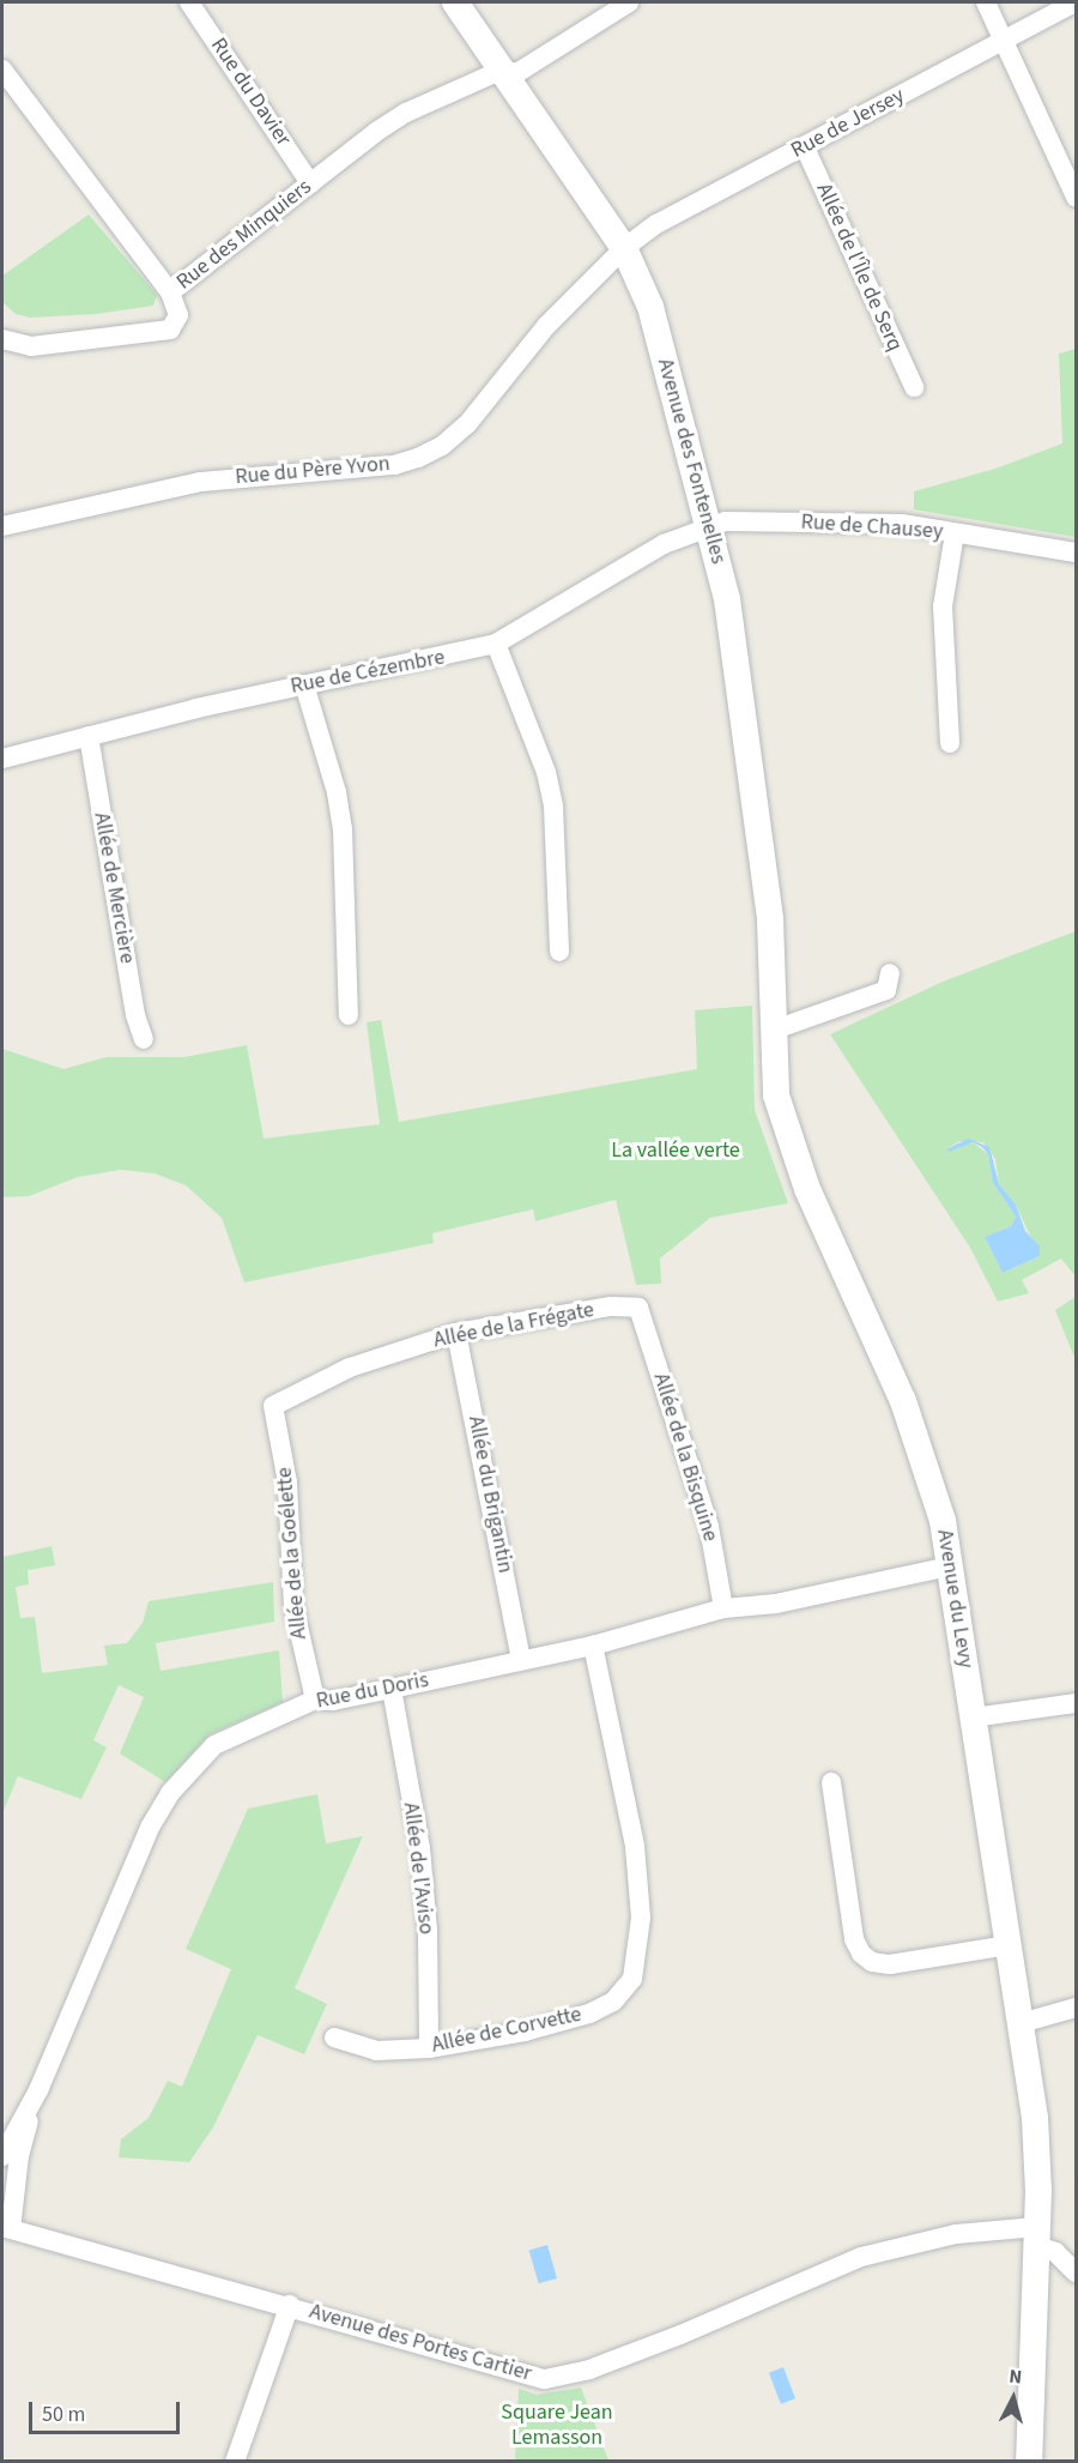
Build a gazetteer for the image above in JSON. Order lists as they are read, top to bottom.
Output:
{
  "streets": {
    "street": [
      "Rue du Davier",
      "Rue de Jersey",
      "Rue des Minquiers",
      "Allée de l'Île de Serq",
      "Avenue des Fontenelles",
      "Rue du Père Yvon",
      "Rue de Chausey",
      "Rue de Cézembre",
      "Allée de Mercière",
      "Allée de la Frégate",
      "Allée de la Bisquine",
      "Allée du Brigantin",
      "Allée de la Goélette",
      "Avenue du Levy",
      "Rue du Doris",
      "Allée de l'Aviso",
      "Allée de Corvette",
      "Avenue des Portes Cartier"
    ]
  },
  "crossings": [
    ["Rue du Davier", "Rue des Minquiers"],
    ["Rue de Jersey", "Allée de l'Île de Serq"],
    ["Rue de Jersey", "Avenue des Fontenelles"],
    ["Rue de Jersey", "Rue du Père Yvon"],
    ["Rue des Minquiers", "Avenue des Fontenelles"],
    ["Avenue des Fontenelles", "Rue du Père Yvon"],
    ["Avenue des Fontenelles", "Rue de Chausey"],
    ["Avenue des Fontenelles", "Rue de Cézembre"],
    ["Avenue des Fontenelles", "Avenue du Levy"],
    ["Rue de Chausey", "Rue de Cézembre"],
    ["Rue de Cézembre", "Allée de Mercière"],
    ["Allée de la Frégate", "Allée de la Bisquine"],
    ["Allée de la Frégate", "Allée du Brigantin"],
    ["Allée de la Frégate", "Allée de la Goélette"],
    ["Allée de la Bisquine", "Rue du Doris"],
    ["Allée du Brigantin", "Rue du Doris"],
    ["Allée de la Goélette", "Rue du Doris"],
    ["Avenue du Levy", "Rue du Doris"],
    ["Avenue du Levy", "Avenue des Portes Cartier"],
    ["Rue du Doris", "Allée de l'Aviso"],
    ["Rue du Doris", "Allée de Corvette"],
    ["Allée de l'Aviso", "Allée de Corvette"]
  ],
  "parks": ["La vallée verte", "Square Jean Lemasson"],
  "scale_bar": "50 m",
  "north": "top"
}
